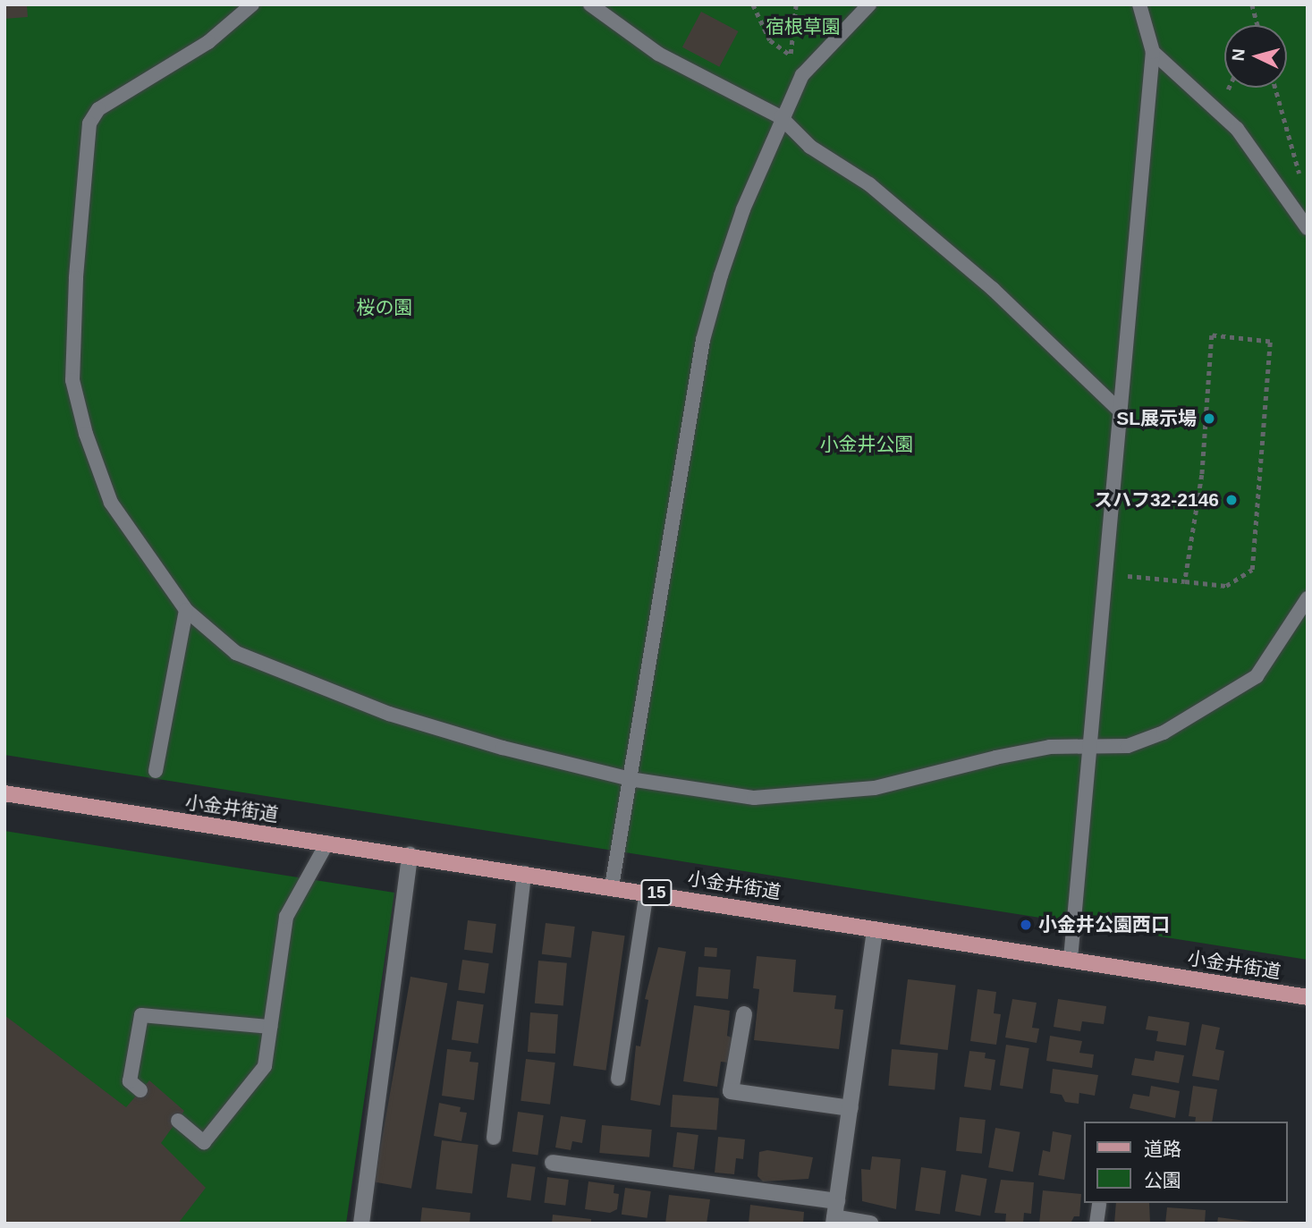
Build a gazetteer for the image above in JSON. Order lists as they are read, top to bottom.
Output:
{
  "streets": {
    "main road": ["小金井街道", "15"]
  },
  "parks": ["宿根草園", "桜の園", "小金井公園"],
  "places": ["SL展示場", "スハフ32-2146", "小金井公園西口"],
  "legend": ["道路", "公園"],
  "north": "left"
}
